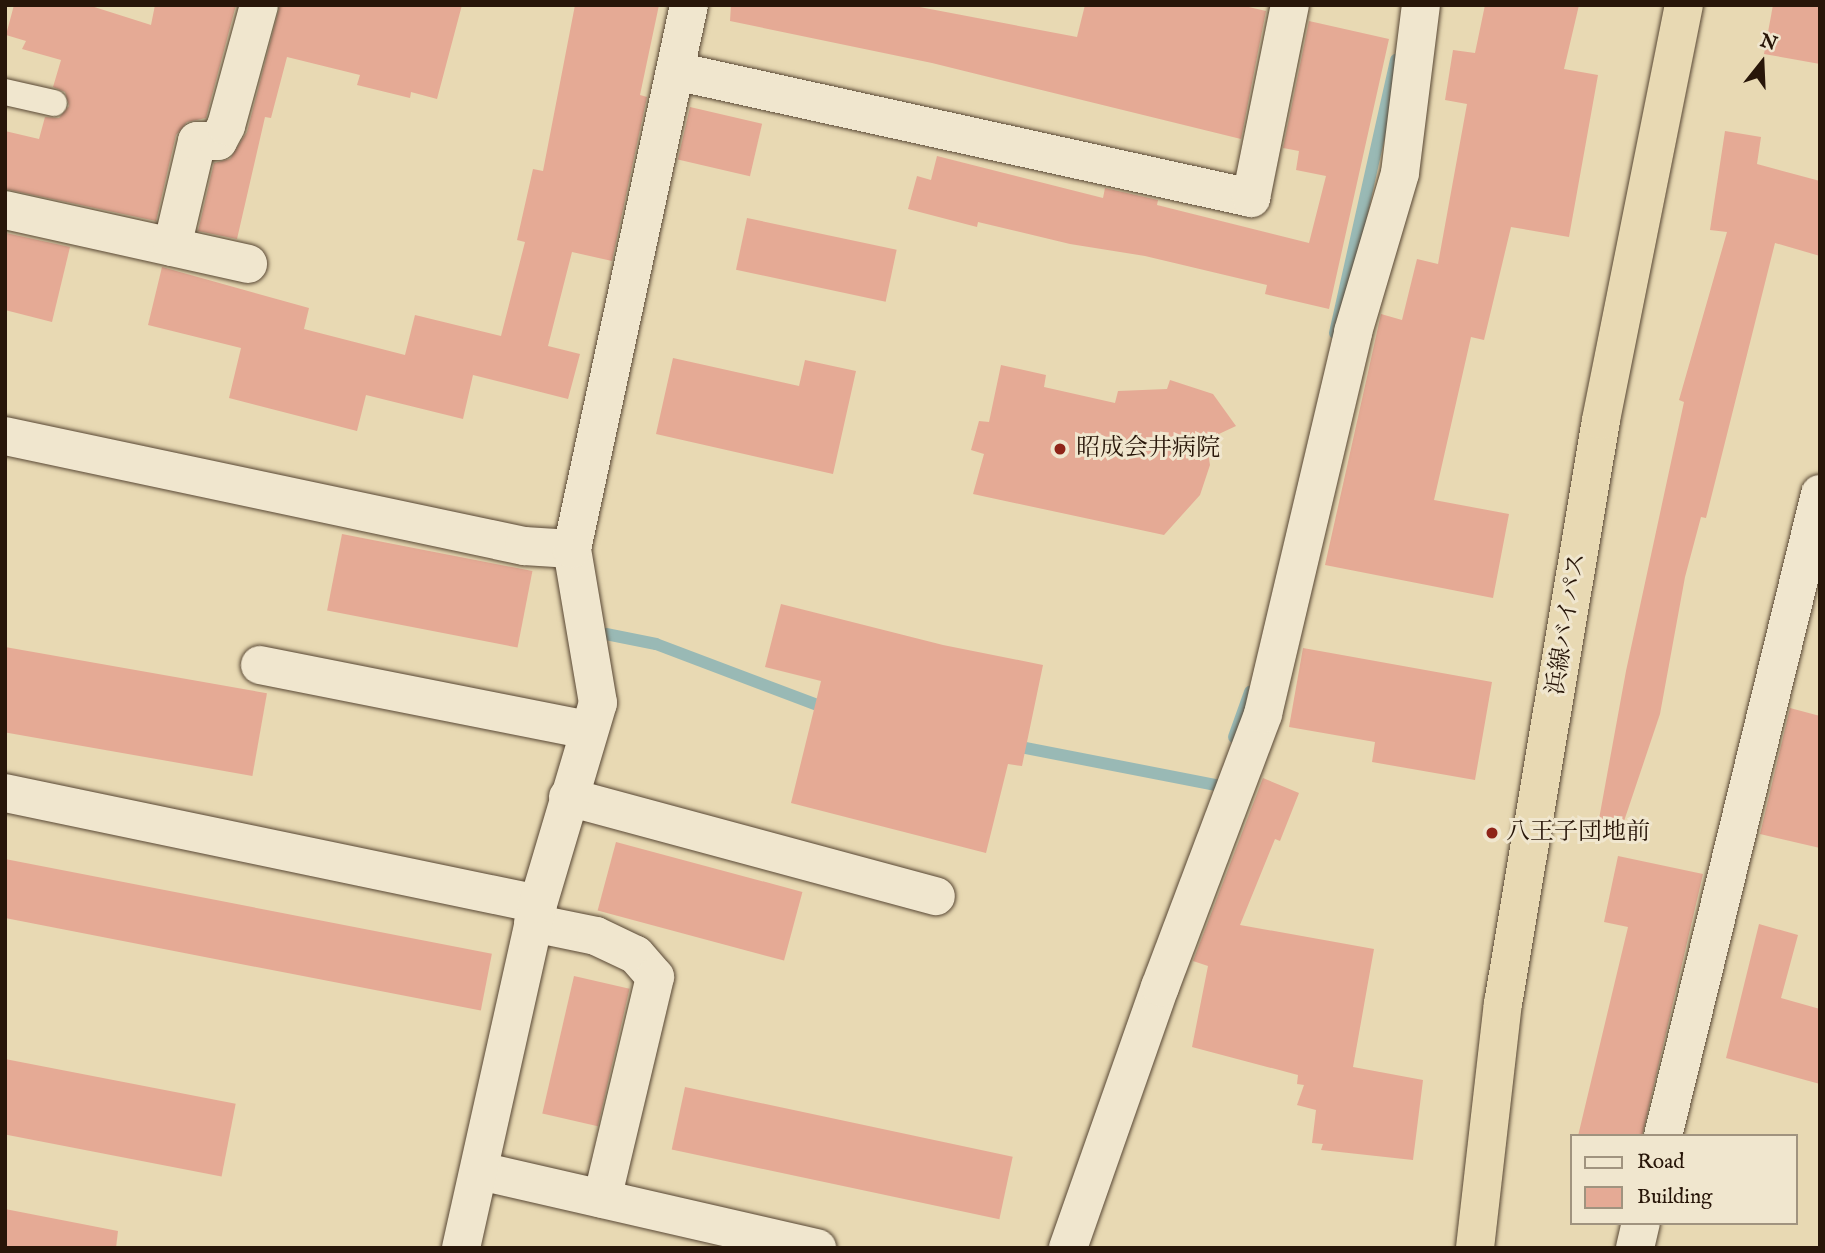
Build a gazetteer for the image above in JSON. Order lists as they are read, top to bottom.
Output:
{
  "streets": {
    "highway": ["浜線バイパス"]
  },
  "places": ["昭成会井病院", "八王子団地前"],
  "legend": ["Road", "Building"],
  "north": "top"
}
